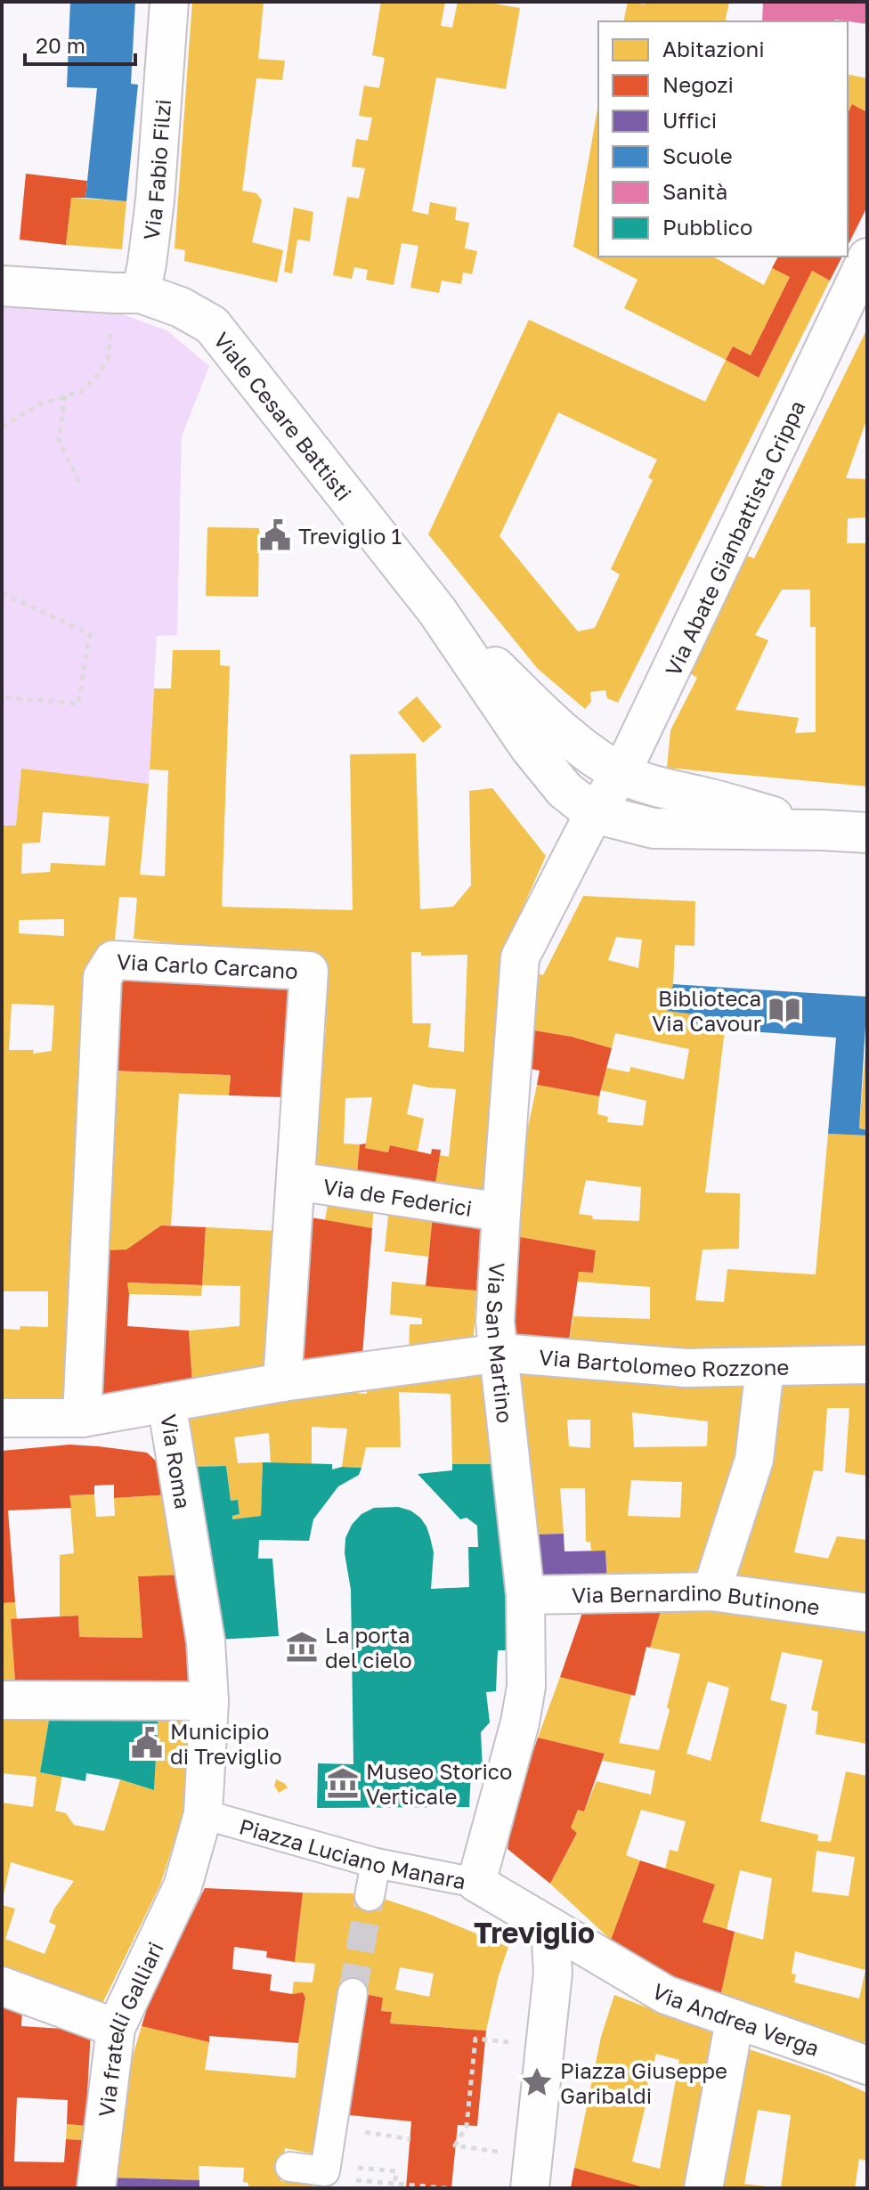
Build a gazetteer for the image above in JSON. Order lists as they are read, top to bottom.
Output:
{
  "streets": {
    "street": [
      "Via Fabio Filzi",
      "Viale Cesare Battisti",
      "Via Abate Gianbattista Crippa",
      "Via Carlo Carcano",
      "Via de Federici",
      "Via San Martino",
      "Via Bartolomeo Rozzone",
      "Via Roma",
      "Via Bernardino Butinone",
      "Piazza Luciano Manara",
      "Via Andrea Verga",
      "Via fratelli Galliari"
    ]
  },
  "crossings": [
    ["Via Fabio Filzi", "Viale Cesare Battisti"],
    ["Viale Cesare Battisti", "Via Abate Gianbattista Crippa"],
    ["Viale Cesare Battisti", "Via San Martino"],
    ["Via Abate Gianbattista Crippa", "Via San Martino"],
    ["Via Carlo Carcano", "Via de Federici"],
    ["Via Carlo Carcano", "Via Bartolomeo Rozzone"],
    ["Via Carlo Carcano", "Via Roma"],
    ["Via de Federici", "Via San Martino"],
    ["Via San Martino", "Via Bartolomeo Rozzone"],
    ["Via San Martino", "Via Bernardino Butinone"],
    ["Via San Martino", "Piazza Luciano Manara"],
    ["Via Bartolomeo Rozzone", "Via Roma"],
    ["Piazza Luciano Manara", "Via Andrea Verga"],
    ["Piazza Luciano Manara", "Via fratelli Galliari"]
  ],
  "districts": ["Treviglio"],
  "places": {
    "public building": ["Treviglio 1", "Municipio di Treviglio"],
    "library": ["Biblioteca Via Cavour"],
    "museum": ["La porta del cielo", "Museo Storico Verticale"],
    "place": ["Piazza Giuseppe Garibaldi"]
  },
  "legend": [
    "Abitazioni",
    "Negozi",
    "Uffici",
    "Scuole",
    "Sanità",
    "Pubblico"
  ],
  "scale_bar": "20 m"
}
